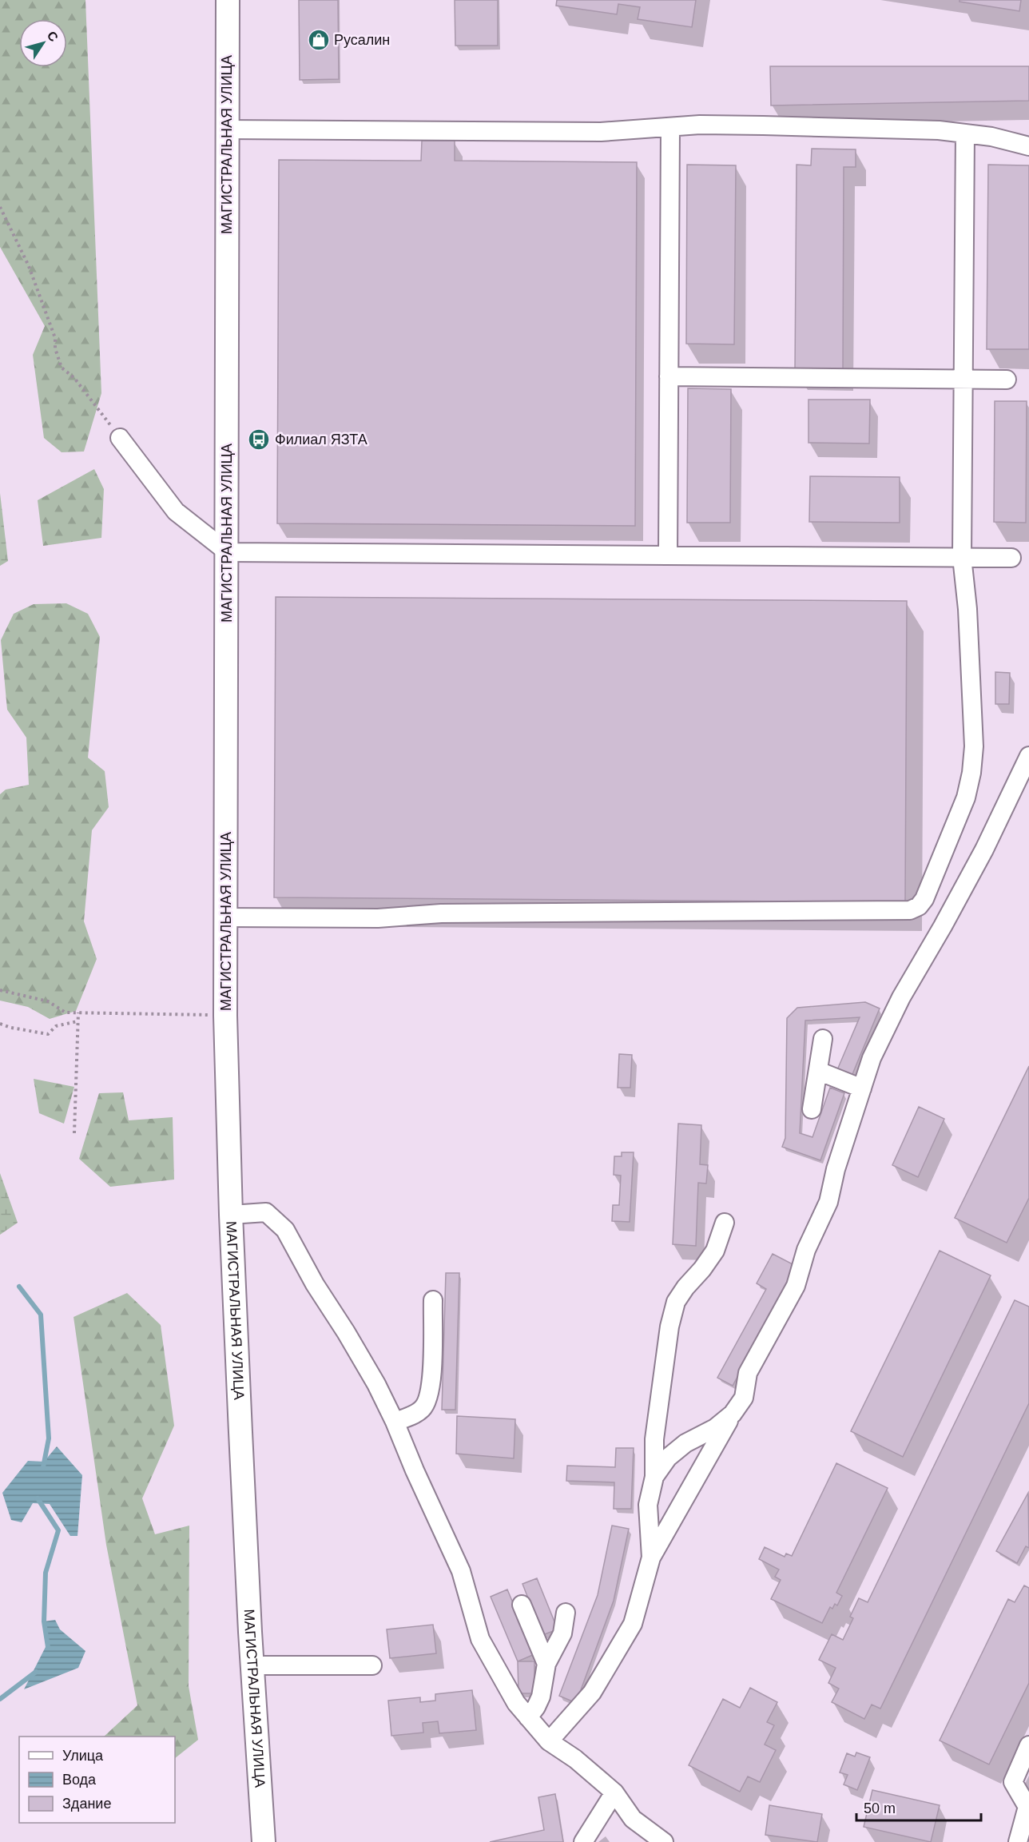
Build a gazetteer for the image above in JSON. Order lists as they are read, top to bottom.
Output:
{
  "streets": {
    "main road": ["МАГИСТРАЛЬНАЯ УЛИЦА"]
  },
  "places": {
    "shop": ["Русалин"],
    "bus stop": ["Филиал ЯЗТА"]
  },
  "legend": ["Улица", "Вода", "Здание"],
  "scale_bar": "50 m",
  "north": "top right"
}
